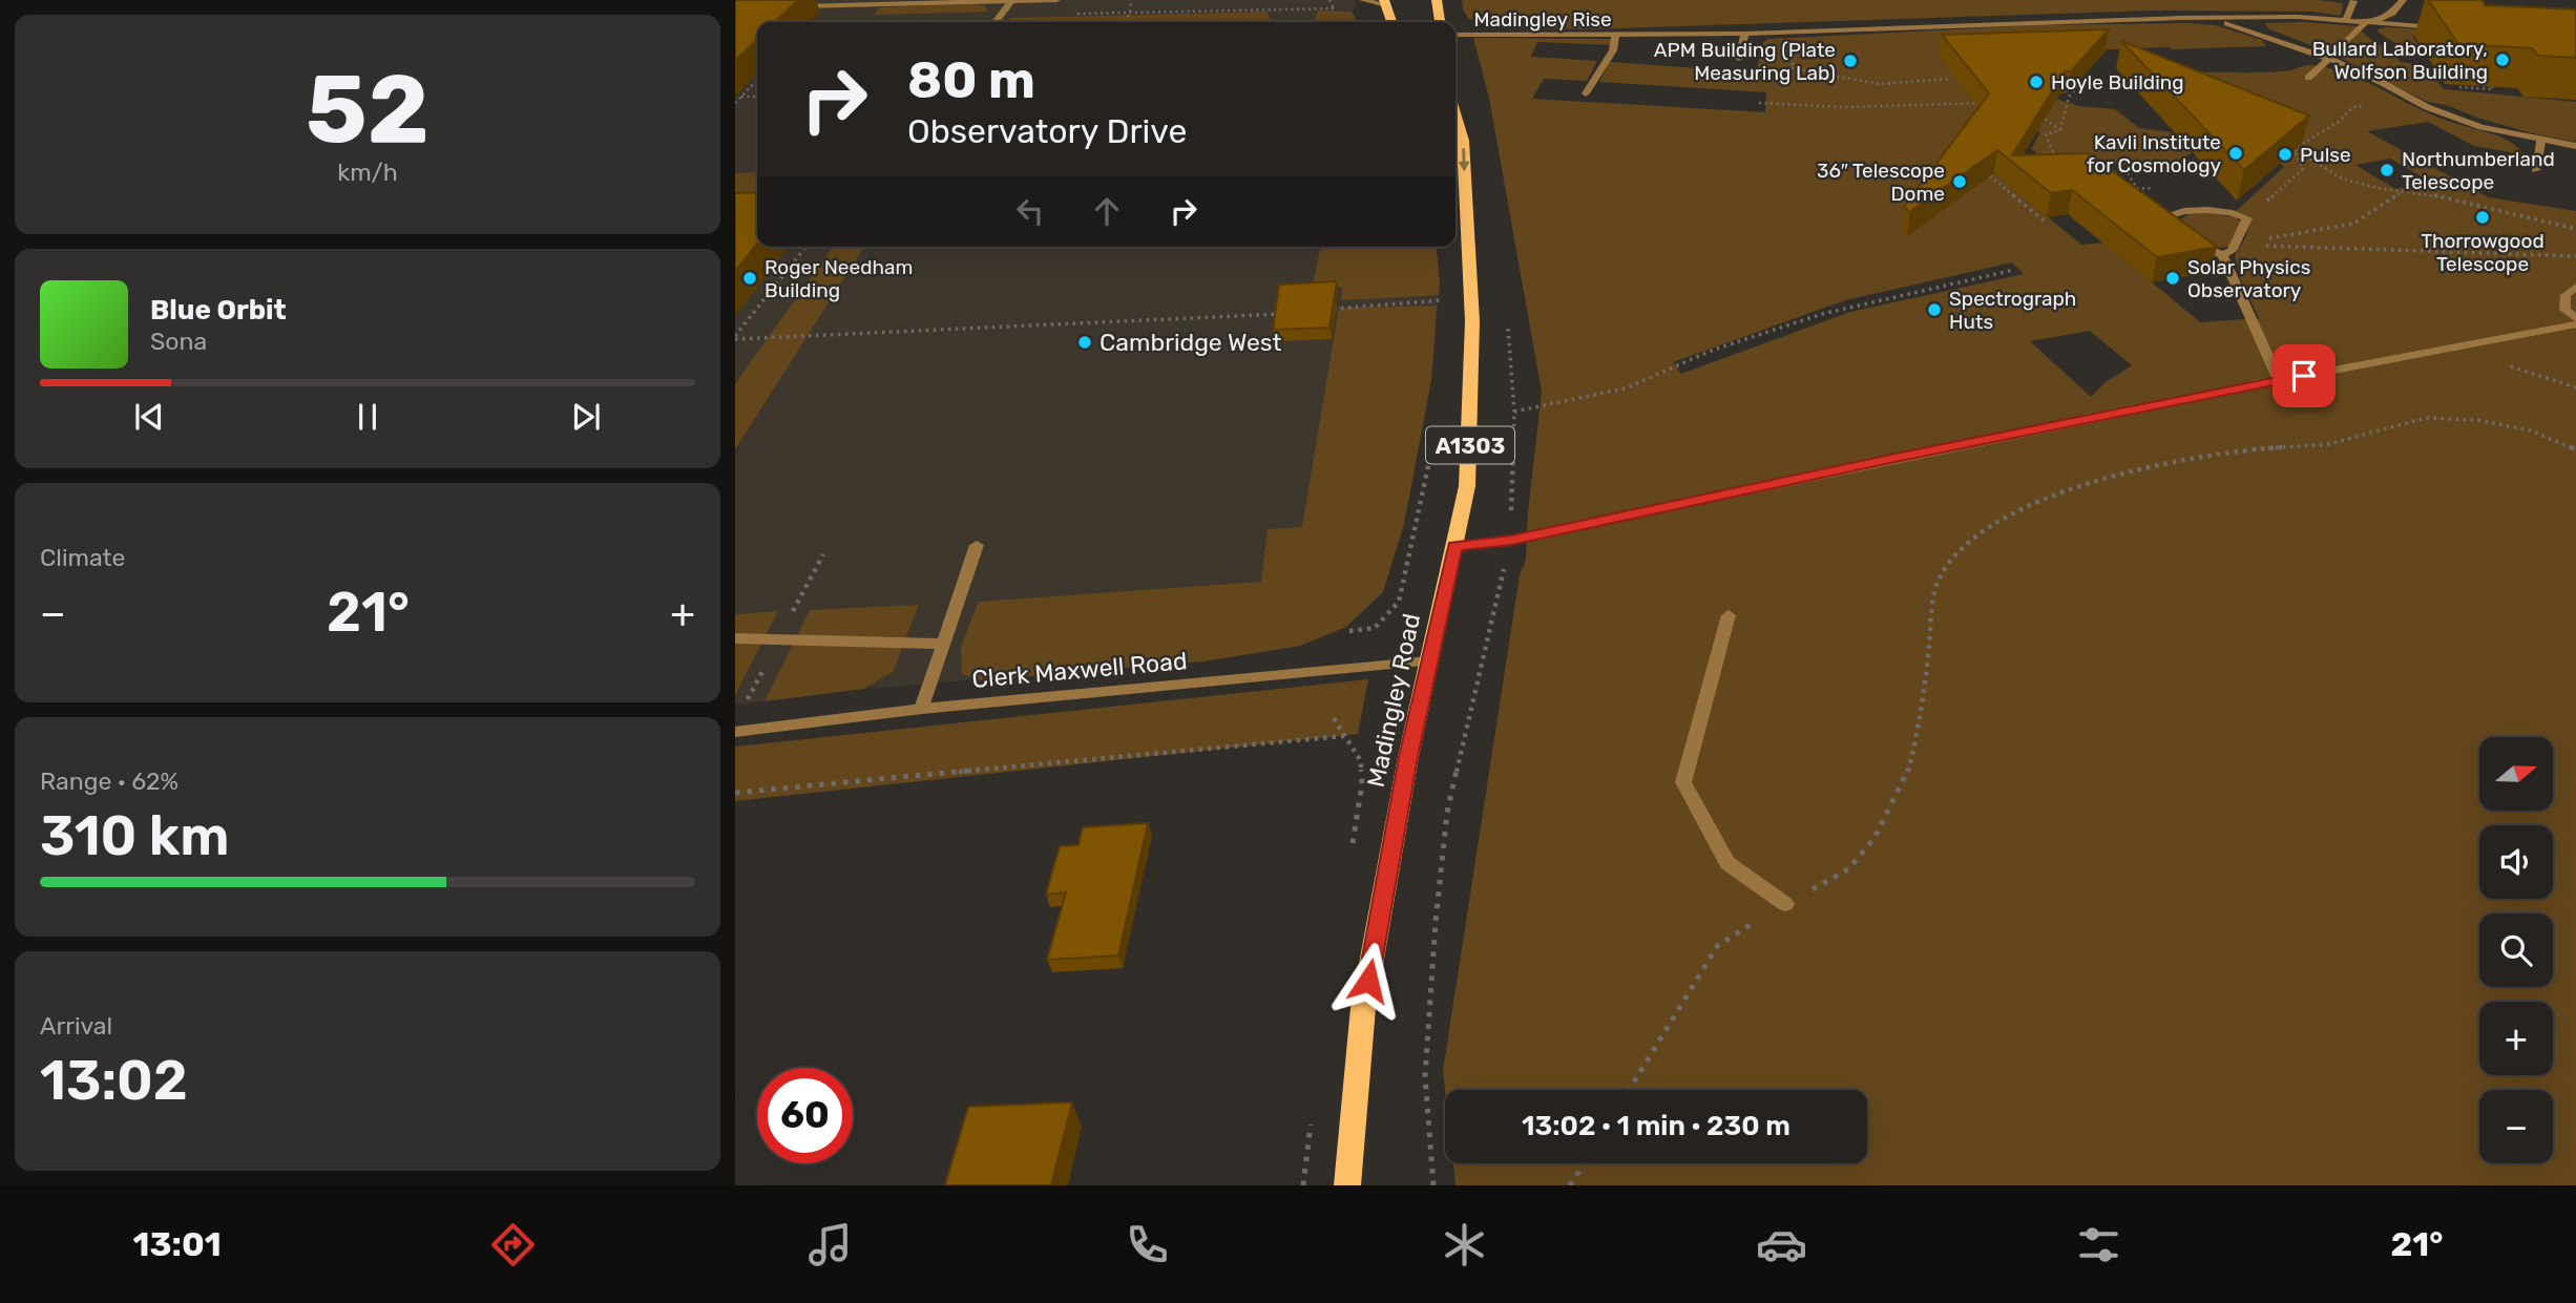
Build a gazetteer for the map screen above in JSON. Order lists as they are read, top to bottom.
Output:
{
  "streets": {
    "main road": ["A1303", "Madingley Road"],
    "street": ["Madingley Rise", "Clerk Maxwell Road"]
  },
  "crossings": [
    ["Clerk Maxwell Road", "Madingley Road"]
  ],
  "places": [
    "Bullard Laboratory, Wolfson Building",
    "APM Building (Plate Measuring Lab)",
    "Hoyle Building",
    "Kavli Institute for Cosmology",
    "Pulse",
    "Northumberland Telescope",
    "36″ Telescope Dome",
    "Thorrowgood Telescope",
    "Roger Needham Building",
    "Solar Physics Observatory",
    "Spectrograph Huts",
    "Cambridge West"
  ],
  "north": "right",
  "page": {
    "tile": [
      ["52", "km/h"],
      "Climate",
      ["Range · 62%", "310 km"],
      ["Arrival", "13:02"]
    ],
    "turn": ["80 m", "Observatory Drive"],
    "song": ["Blue Orbit", "Sona"],
    "heat": ["−", "21°", "+"],
    "map_buttons": ["+", "−"],
    "limit": "60",
    "trip": "13:02 · 1 min · 230 m",
    "tabs": ["13:01", "21°"]
  }
}
